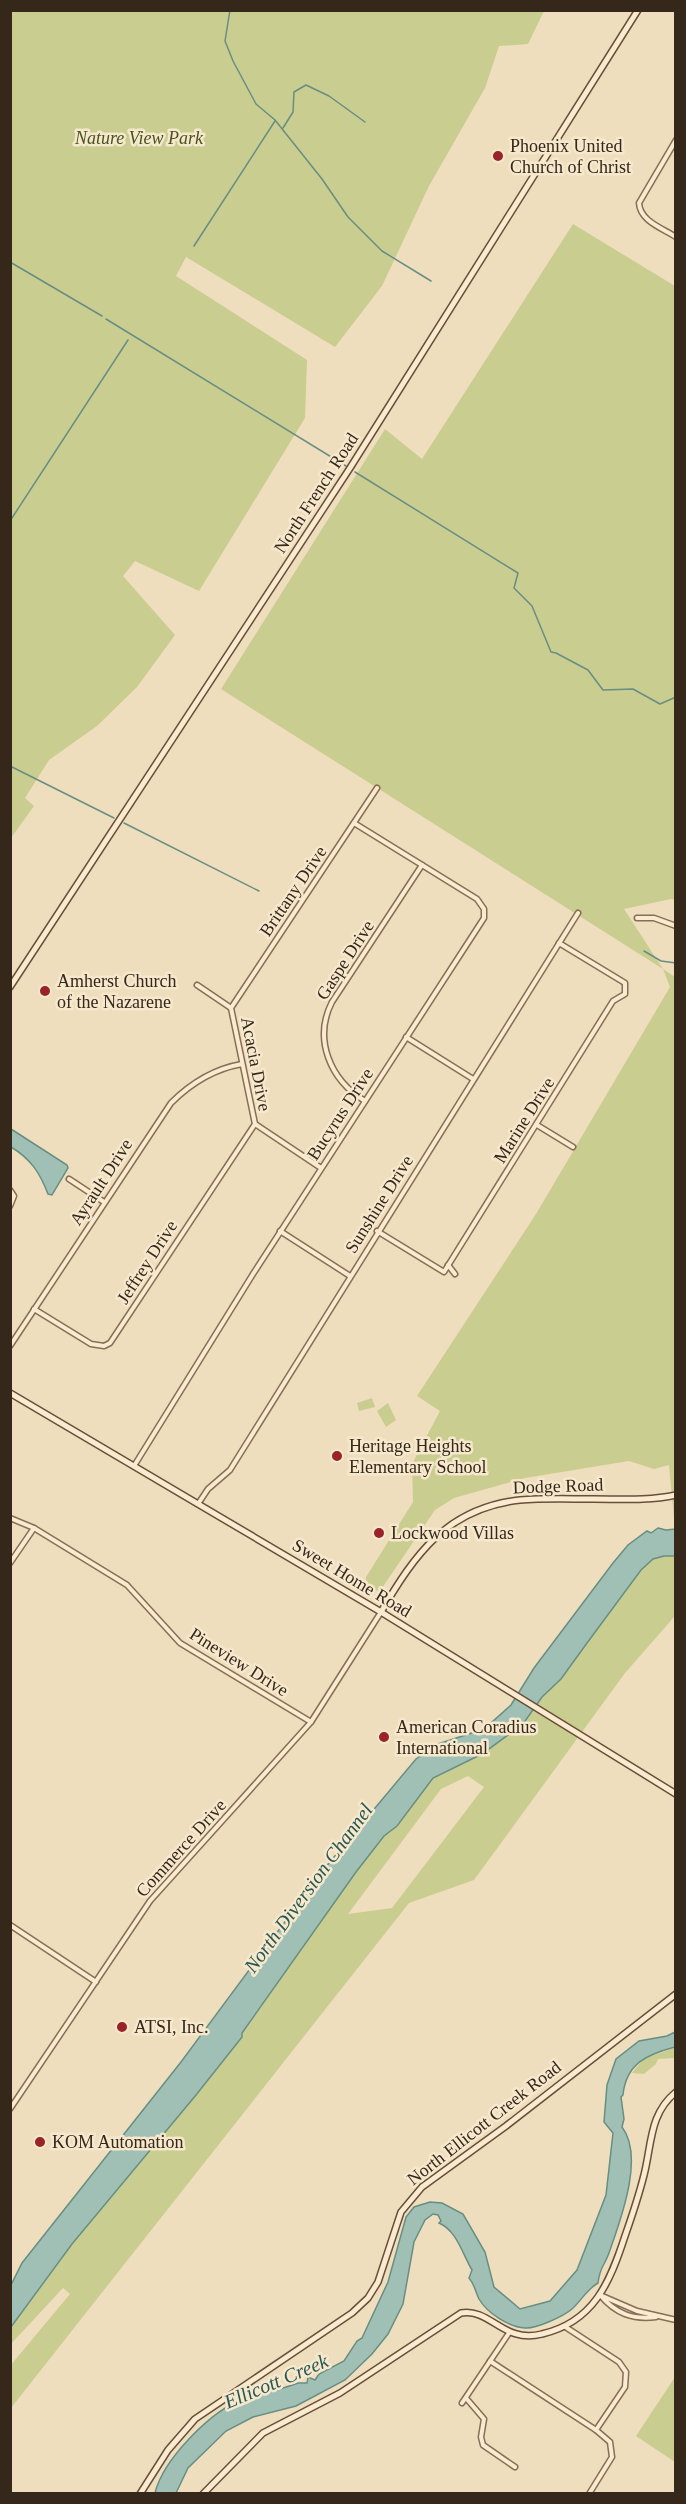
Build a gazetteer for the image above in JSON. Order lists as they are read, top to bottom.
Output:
{
  "streets": {
    "main road": [
      "North French Road",
      "Dodge Road",
      "Sweet Home Road",
      "North Ellicott Creek Road"
    ],
    "street": [
      "Brittany Drive",
      "Gaspe Drive",
      "Acacia Drive",
      "Bucyrus Drive",
      "Marine Drive",
      "Ayrault Drive",
      "Sunshine Drive",
      "Jeffrey Drive",
      "Pineview Drive",
      "Commerce Drive"
    ]
  },
  "crossings": [
    ["Brittany Drive", "Acacia Drive"],
    ["Brittany Drive", "Bucyrus Drive"],
    ["Gaspe Drive", "Bucyrus Drive"],
    ["Acacia Drive", "Bucyrus Drive"],
    ["Acacia Drive", "Ayrault Drive"],
    ["Acacia Drive", "Jeffrey Drive"],
    ["Bucyrus Drive", "Sweet Home Road"],
    ["Marine Drive", "Sunshine Drive"],
    ["Ayrault Drive", "Jeffrey Drive"],
    ["Sunshine Drive", "Sweet Home Road"],
    ["Dodge Road", "Sweet Home Road"],
    ["Dodge Road", "Commerce Drive"],
    ["Sweet Home Road", "Commerce Drive"],
    ["Pineview Drive", "Commerce Drive"]
  ],
  "water": ["North Diversion Channel", "Ellicott Creek"],
  "parks": ["Nature View Park"],
  "places": [
    "Phoenix United Church of Christ",
    "Amherst Church of the Nazarene",
    "Heritage Heights Elementary School",
    "Lockwood Villas",
    "American Coradius International",
    "ATSI, Inc.",
    "KOM Automation"
  ]
}
